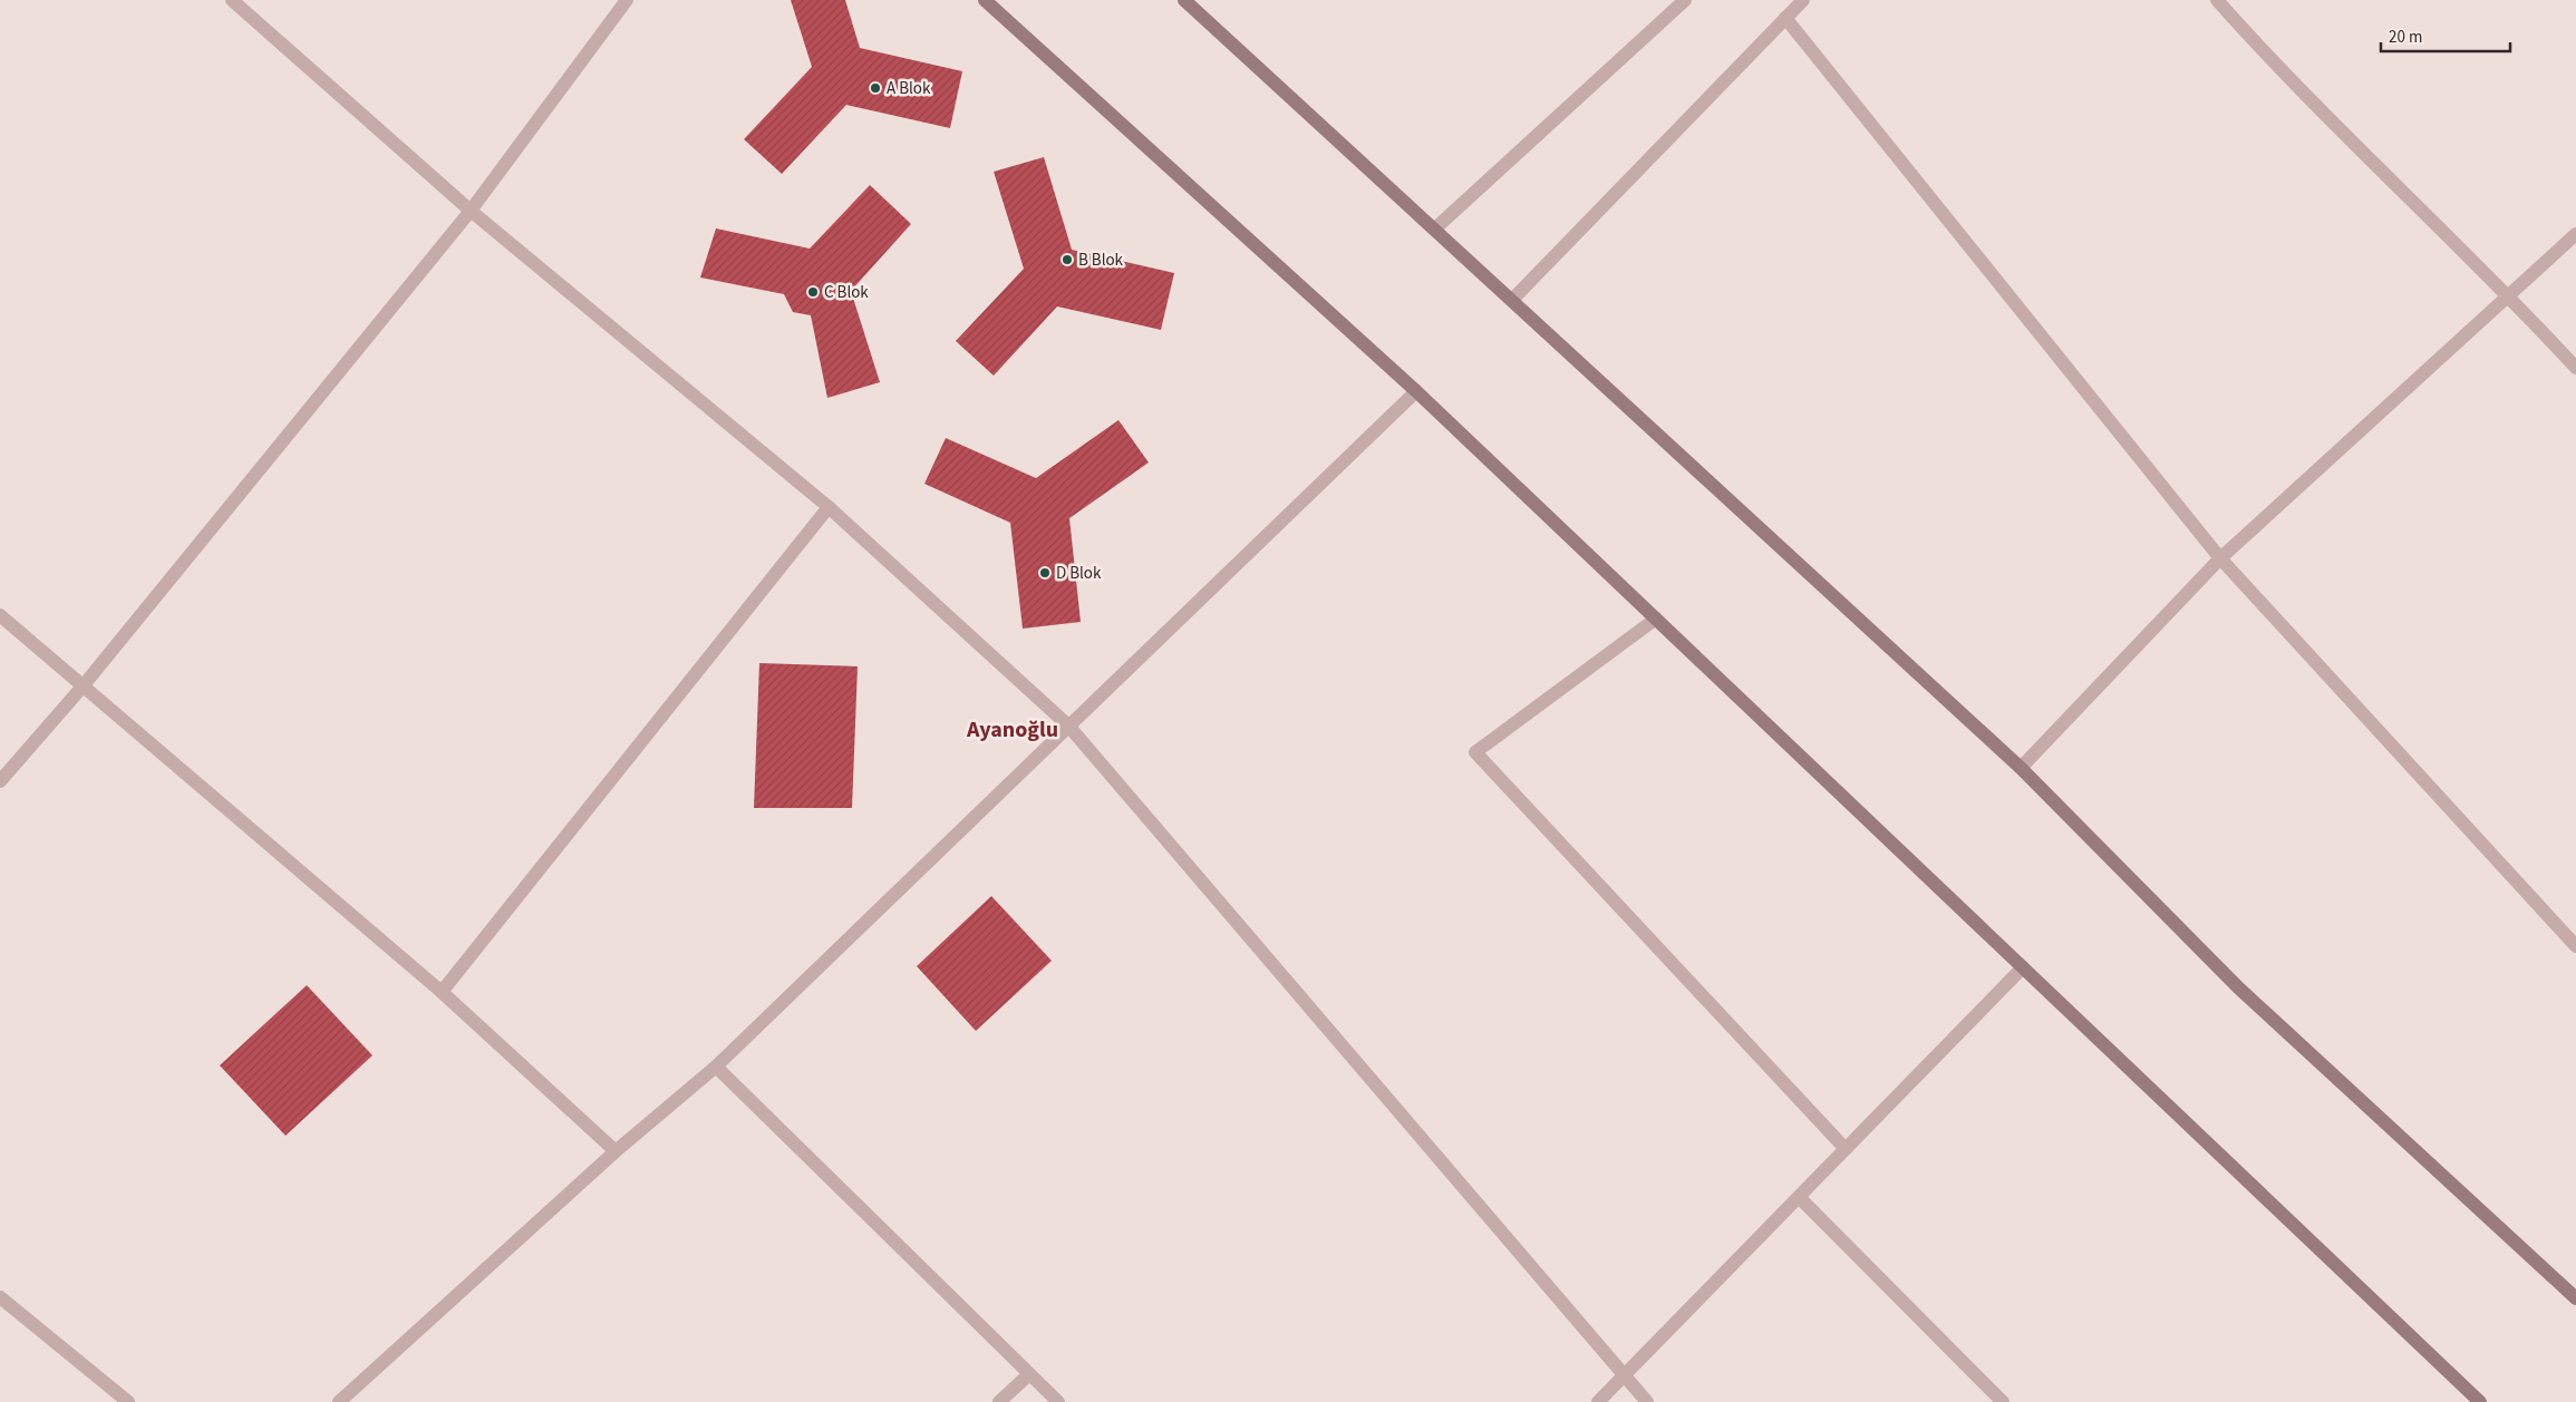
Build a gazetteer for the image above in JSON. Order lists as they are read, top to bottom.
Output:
{
  "districts": ["Ayanoğlu"],
  "places": [
    "A Blok",
    "B Blok",
    "C Blok",
    "D Blok"
  ],
  "scale_bar": "20 m"
}
